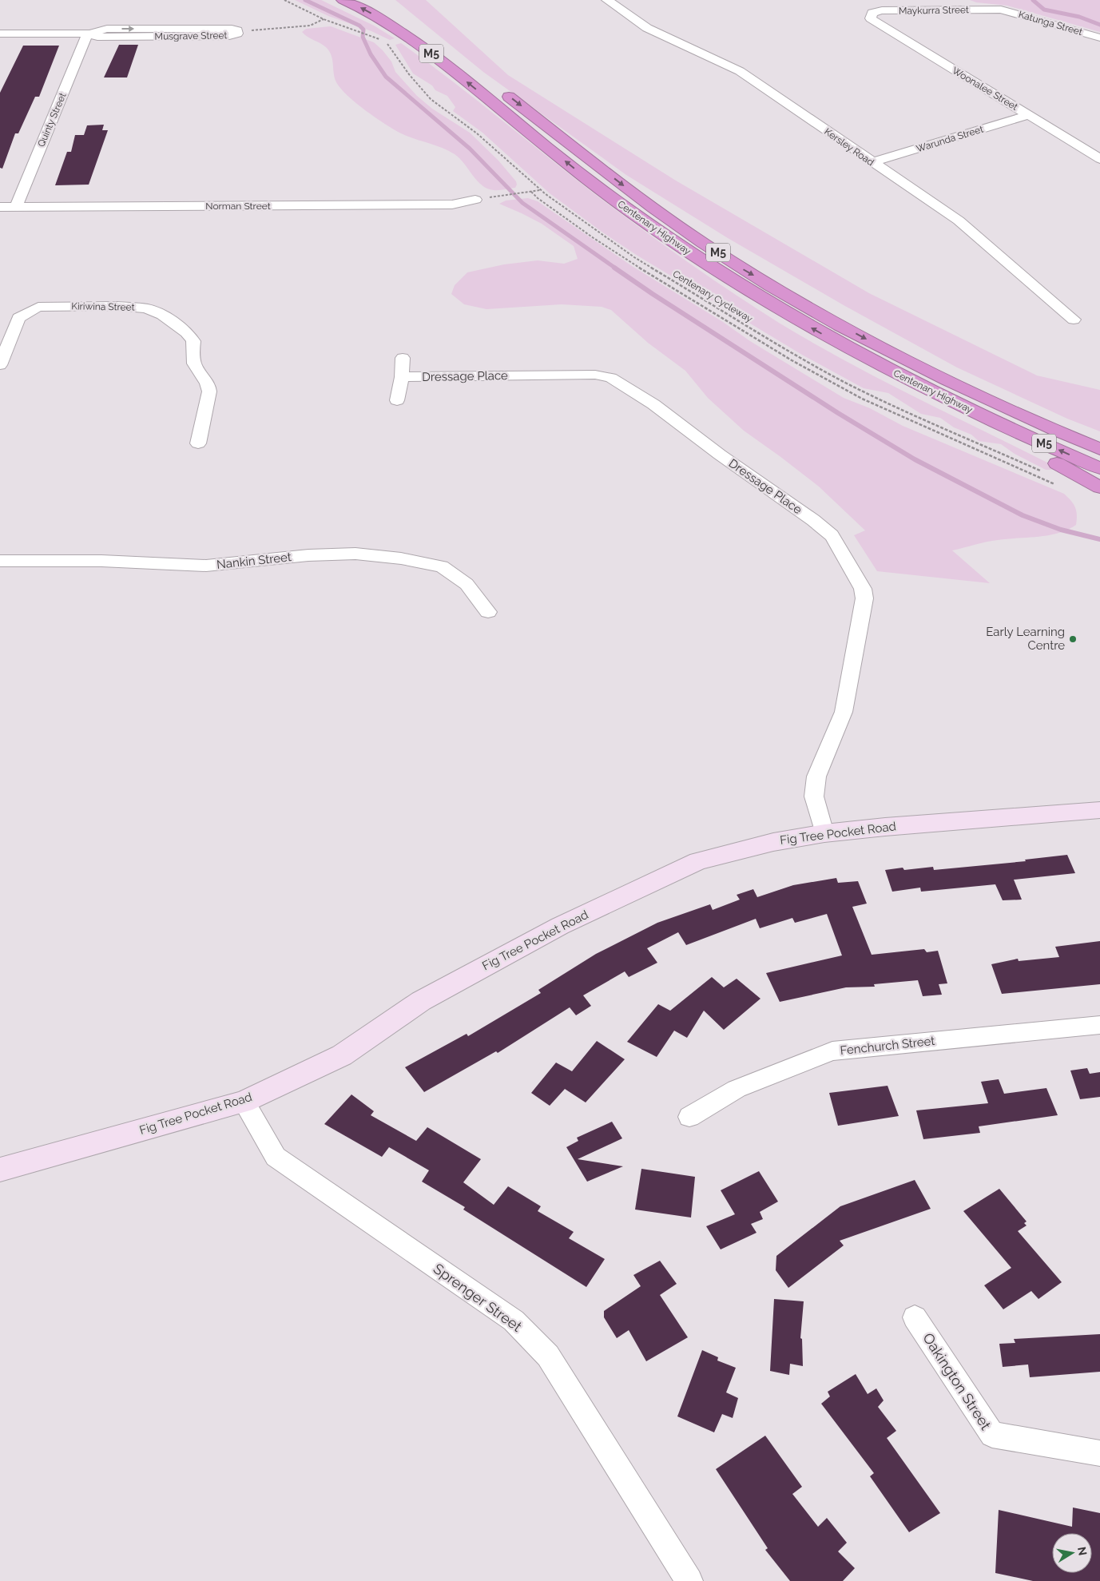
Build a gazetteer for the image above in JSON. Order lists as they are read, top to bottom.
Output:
{
  "streets": {
    "highway": ["M5", "Centenary Highway"],
    "main road": ["Fig Tree Pocket Road"],
    "street": [
      "Maykurra Street",
      "Katunga Street",
      "Musgrave Street",
      "Woonalee Street",
      "Quinty Street",
      "Warunda Street",
      "Kersley Road",
      "Norman Street",
      "Kiriwina Street",
      "Dressage Place",
      "Nankin Street",
      "Fenchurch Street",
      "Sprenger Street",
      "Oakington Street"
    ],
    "path": ["Centenary Cycleway"]
  },
  "crossings": [
    ["Maykurra Street", "Katunga Street"],
    ["Maykurra Street", "Woonalee Street"],
    ["Musgrave Street", "Quinty Street"],
    ["Woonalee Street", "Warunda Street"],
    ["Quinty Street", "Norman Street"],
    ["Warunda Street", "Kersley Road"],
    ["Dressage Place", "Fig Tree Pocket Road"],
    ["Fig Tree Pocket Road", "Sprenger Street"]
  ],
  "places": ["Early Learning Centre"],
  "north": "right"
}
